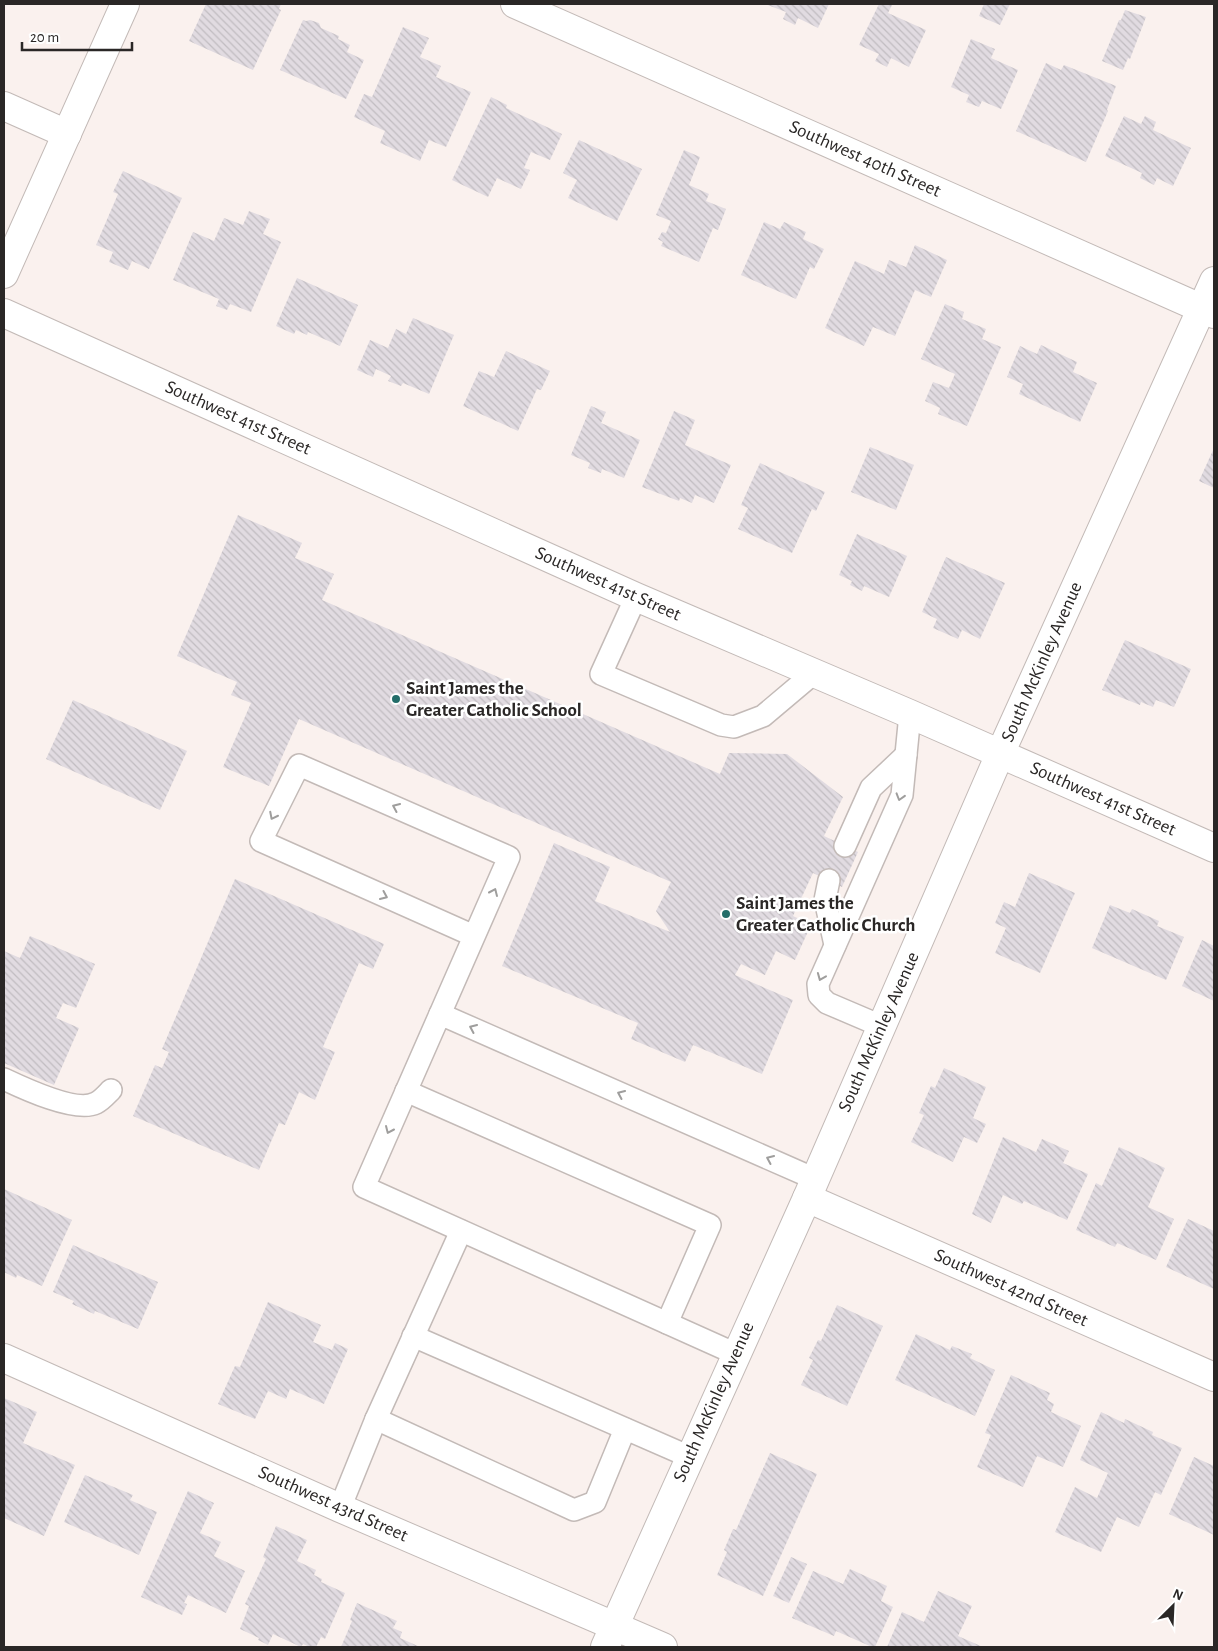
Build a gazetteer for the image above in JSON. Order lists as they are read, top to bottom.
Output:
{
  "streets": {
    "street": [
      "Southwest 40th Street",
      "Southwest 41st Street",
      "South McKinley Avenue",
      "Southwest 42nd Street",
      "Southwest 43rd Street"
    ]
  },
  "crossings": [
    ["Southwest 40th Street", "South McKinley Avenue"],
    ["Southwest 41st Street", "South McKinley Avenue"],
    ["South McKinley Avenue", "Southwest 42nd Street"],
    ["South McKinley Avenue", "Southwest 43rd Street"]
  ],
  "places": ["Saint James the Greater Catholic School", "Saint James the Greater Catholic Church"],
  "scale_bar": "20 m",
  "north": "top right"
}
